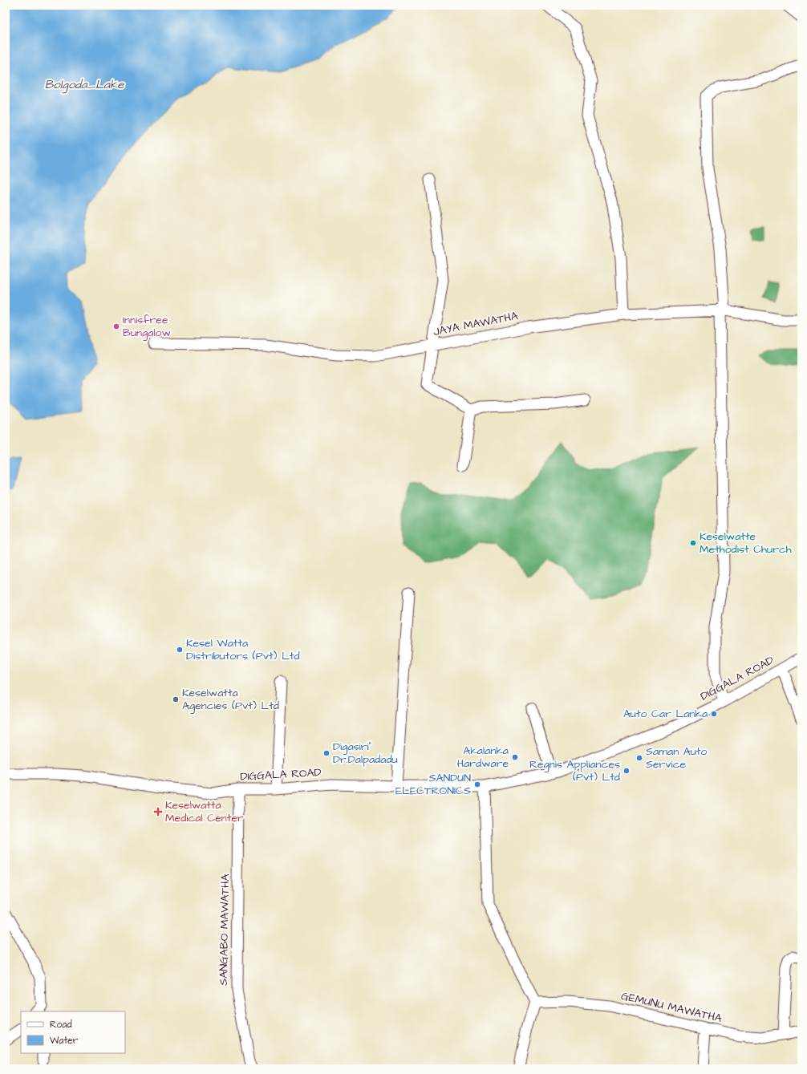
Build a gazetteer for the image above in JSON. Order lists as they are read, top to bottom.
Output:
{
  "streets": {
    "street": [
      "JAYA MAWATHA",
      "DIGGALA ROAD",
      "SANGABO MAWATHA",
      "GEMUNU MAWATHA"
    ]
  },
  "crossings": [
    ["DIGGALA ROAD", "SANGABO MAWATHA"]
  ],
  "water": ["Bolgoda_Lake"],
  "places": {
    "other": [
      "Innisfree Bungalow",
      "Keselwatte Methodist Church",
      "Kesel Watta Distributors (Pvt) Ltd",
      "Keselwatta Agencies (Pvt) Ltd",
      "Auto Car Lanka",
      "Digasiri\" Dr.Dalpadadu",
      "Akalanka Hardware",
      "Saman Auto Service",
      "Regnis Appliances (Pvt) Ltd",
      "SANDUN ELECTRONICS"
    ],
    "health": ["Keselwatta Medical Center"]
  },
  "legend": ["Road", "Water"]
}
